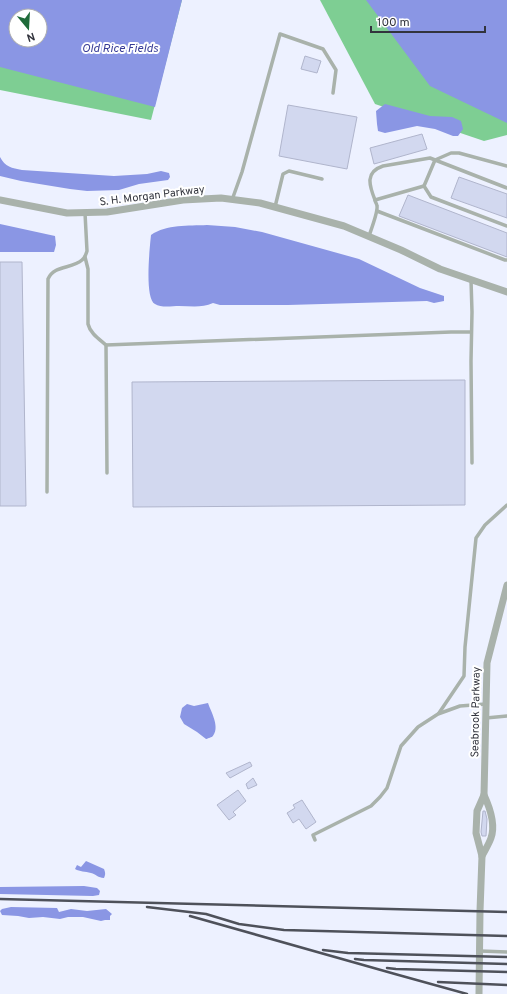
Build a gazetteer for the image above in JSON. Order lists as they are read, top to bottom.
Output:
{
  "streets": {
    "street": ["S. H. Morgan Parkway", "Seabrook Parkway"]
  },
  "water": ["Old Rice Fields"],
  "scale_bar": "100 m",
  "north": "bottom"
}
